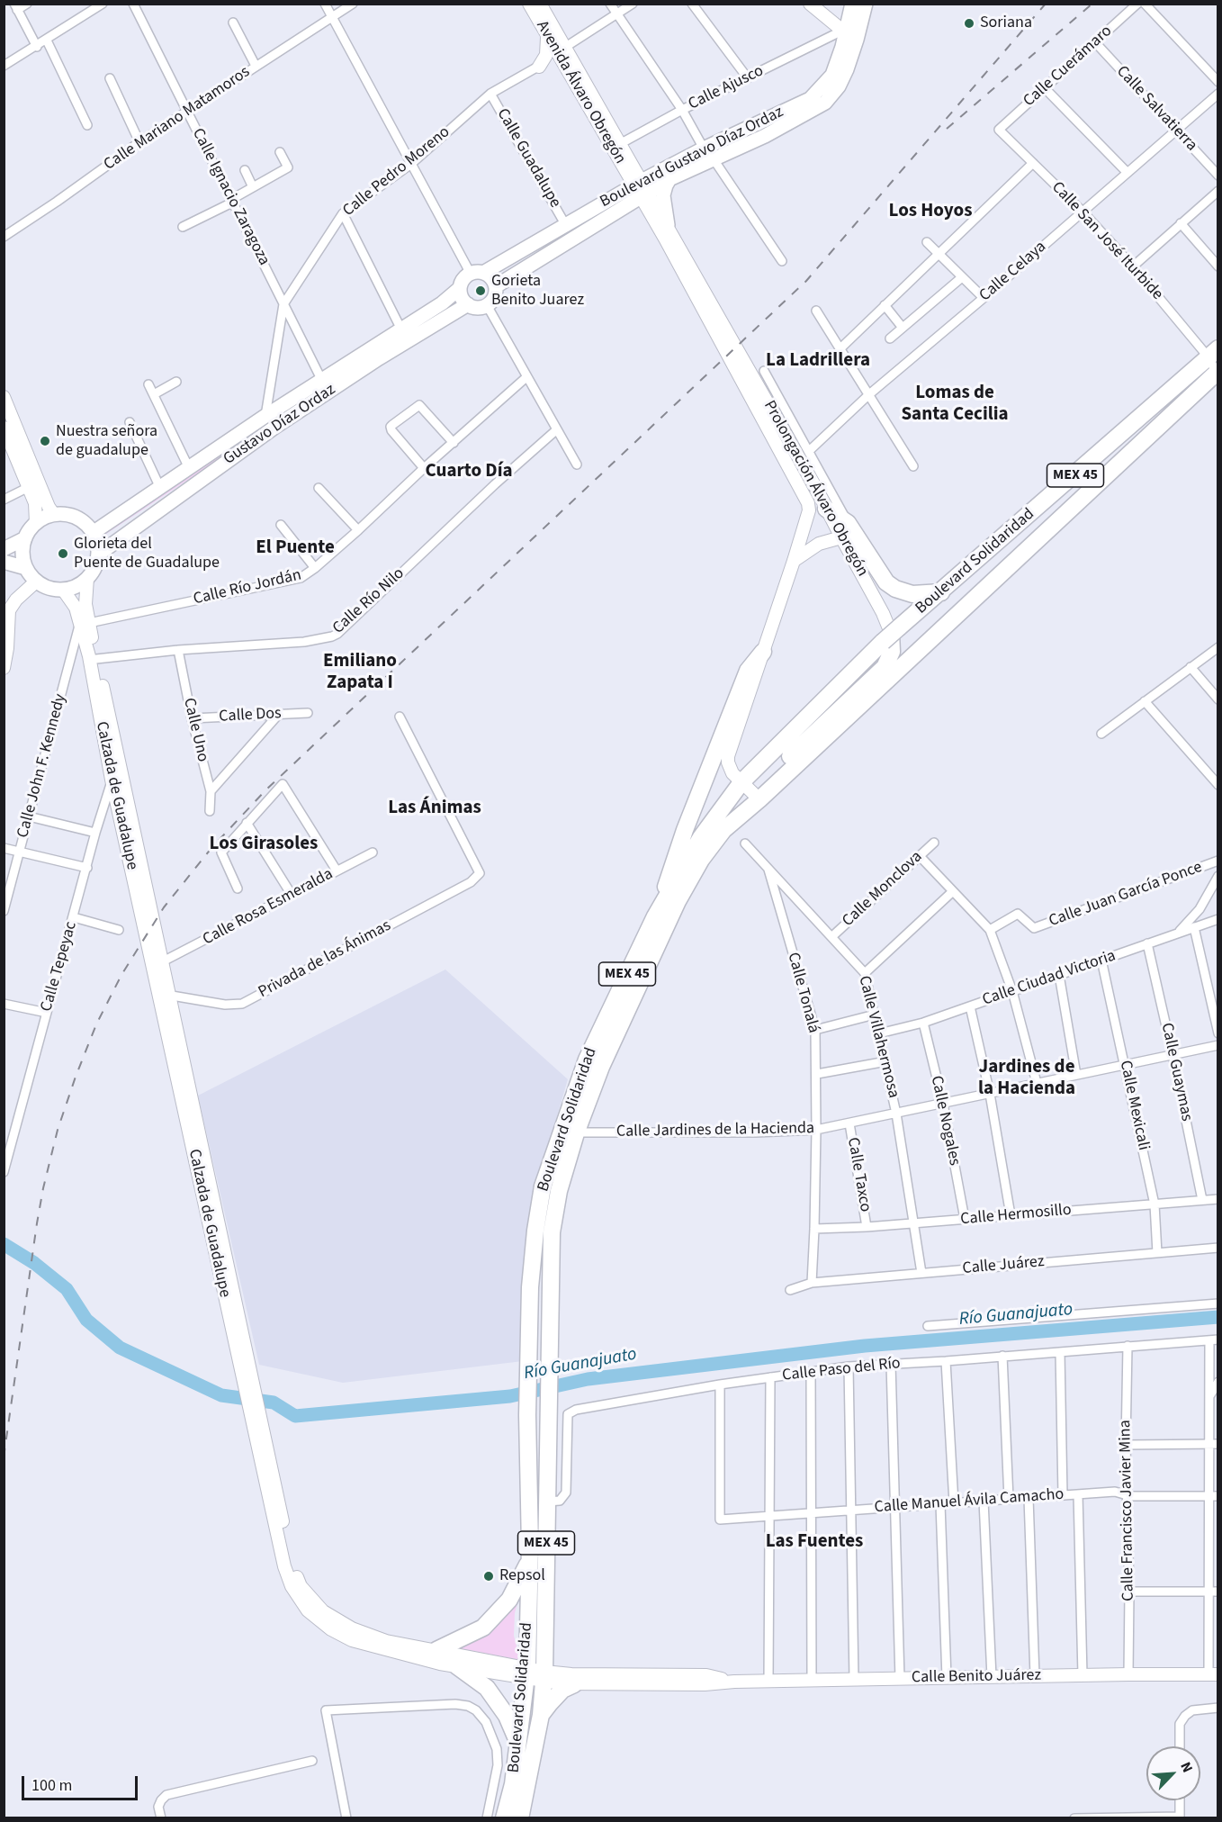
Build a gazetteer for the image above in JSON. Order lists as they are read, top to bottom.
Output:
{
  "streets": {
    "highway": ["MEX 45", "Boulevard Solidaridad"],
    "main road": ["Boulevard Gustavo Díaz Ordaz", "Gustavo Díaz Ordaz"],
    "street": [
      "Calle Cuerámaro",
      "Calle Ajusco",
      "Avenida Álvaro Obregón",
      "Calle Salvatierra",
      "Calle Mariano Matamoros",
      "Calle Guadalupe",
      "Calle Pedro Moreno",
      "Calle Ignacio Zaragoza",
      "Calle San José Iturbide",
      "Calle Celaya",
      "Prolongación Álvaro Obregón",
      "Calle Río Jordán",
      "Calle Río Nilo",
      "Calle Dos",
      "Calle Uno",
      "Calle John F. Kennedy",
      "Calzada de Guadalupe",
      "Calle Monclova",
      "Calle Juan García Ponce",
      "Calle Rosa Esmeralda",
      "Privada de las Ánimas",
      "Calle Tepeyac",
      "Calle Ciudad Victoria",
      "Calle Tonalá",
      "Calle Villahermosa",
      "Calle Guaymas",
      "Calle Mexicali",
      "Calle Nogales",
      "Calle Jardines de la Hacienda",
      "Calle Taxco",
      "Calle Hermosillo",
      "Calle Juárez",
      "Calle Paso del Río",
      "Calle Manuel Ávila Camacho",
      "Calle Francisco Javier Mina",
      "Calle Benito Juárez"
    ]
  },
  "crossings": [
    ["Calle Cuerámaro", "Calle Salvatierra"],
    ["Calle Cuerámaro", "Calle San José Iturbide"],
    ["Calle Ajusco", "Avenida Álvaro Obregón"],
    ["Calle Ajusco", "Boulevard Gustavo Díaz Ordaz"],
    ["Avenida Álvaro Obregón", "Boulevard Gustavo Díaz Ordaz"],
    ["Avenida Álvaro Obregón", "Calle Pedro Moreno"],
    ["Avenida Álvaro Obregón", "Prolongación Álvaro Obregón"],
    ["Calle Salvatierra", "Calle Celaya"],
    ["Calle Mariano Matamoros", "Calle Ignacio Zaragoza"],
    ["Boulevard Gustavo Díaz Ordaz", "Calle Guadalupe"],
    ["Boulevard Gustavo Díaz Ordaz", "Gustavo Díaz Ordaz"],
    ["Calle Guadalupe", "Calle Pedro Moreno"],
    ["Calle Pedro Moreno", "Calle Ignacio Zaragoza"],
    ["Calle Pedro Moreno", "Gustavo Díaz Ordaz"],
    ["Calle Ignacio Zaragoza", "Gustavo Díaz Ordaz"],
    ["Calle San José Iturbide", "Calle Celaya"],
    ["Calle San José Iturbide", "Boulevard Solidaridad"],
    ["Gustavo Díaz Ordaz", "Calzada de Guadalupe"],
    ["Prolongación Álvaro Obregón", "Boulevard Solidaridad"],
    ["Boulevard Solidaridad", "Calzada de Guadalupe"],
    ["Boulevard Solidaridad", "Calle Jardines de la Hacienda"],
    ["Boulevard Solidaridad", "Calle Paso del Río"],
    ["Boulevard Solidaridad", "Calle Benito Juárez"],
    ["Calle Río Jordán", "Calle John F. Kennedy"],
    ["Calle Río Jordán", "Calzada de Guadalupe"],
    ["Calle Río Nilo", "Calle Uno"],
    ["Calle Río Nilo", "Calzada de Guadalupe"],
    ["Calle Dos", "Calle Uno"],
    ["Calle John F. Kennedy", "Calzada de Guadalupe"],
    ["Calzada de Guadalupe", "Calle Rosa Esmeralda"],
    ["Calzada de Guadalupe", "Privada de las Ánimas"],
    ["Calzada de Guadalupe", "Calle Tepeyac"],
    ["Calzada de Guadalupe", "Calle Benito Juárez"],
    ["Calle Monclova", "Calle Villahermosa"],
    ["Calle Ciudad Victoria", "Calle Villahermosa"],
    ["Calle Ciudad Victoria", "Calle Guaymas"],
    ["Calle Ciudad Victoria", "Calle Mexicali"],
    ["Calle Ciudad Victoria", "Calle Nogales"],
    ["Calle Tonalá", "Calle Villahermosa"],
    ["Calle Tonalá", "Calle Jardines de la Hacienda"],
    ["Calle Tonalá", "Calle Hermosillo"],
    ["Calle Tonalá", "Calle Juárez"],
    ["Calle Villahermosa", "Calle Jardines de la Hacienda"],
    ["Calle Villahermosa", "Calle Hermosillo"],
    ["Calle Villahermosa", "Calle Juárez"],
    ["Calle Guaymas", "Calle Jardines de la Hacienda"],
    ["Calle Guaymas", "Calle Hermosillo"],
    ["Calle Mexicali", "Calle Jardines de la Hacienda"],
    ["Calle Mexicali", "Calle Hermosillo"],
    ["Calle Mexicali", "Calle Juárez"],
    ["Calle Nogales", "Calle Jardines de la Hacienda"],
    ["Calle Nogales", "Calle Hermosillo"],
    ["Calle Jardines de la Hacienda", "Calle Taxco"],
    ["Calle Taxco", "Calle Hermosillo"],
    ["Calle Paso del Río", "Calle Manuel Ávila Camacho"],
    ["Calle Paso del Río", "Calle Francisco Javier Mina"],
    ["Calle Manuel Ávila Camacho", "Calle Francisco Javier Mina"],
    ["Calle Francisco Javier Mina", "Calle Benito Juárez"]
  ],
  "districts": [
    "Los Hoyos",
    "La Ladrillera",
    "Lomas de Santa Cecilia",
    "Cuarto Día",
    "El Puente",
    "Emiliano Zapata I",
    "Las Ánimas",
    "Los Girasoles",
    "Jardines de la Hacienda",
    "Las Fuentes"
  ],
  "water": ["Río Guanajuato"],
  "places": [
    "Soriana",
    "Gorieta Benito Juarez",
    "Nuestra señora de guadalupe",
    "Glorieta del Puente de Guadalupe",
    "Repsol"
  ],
  "scale_bar": "100 m",
  "north": "top right"
}
